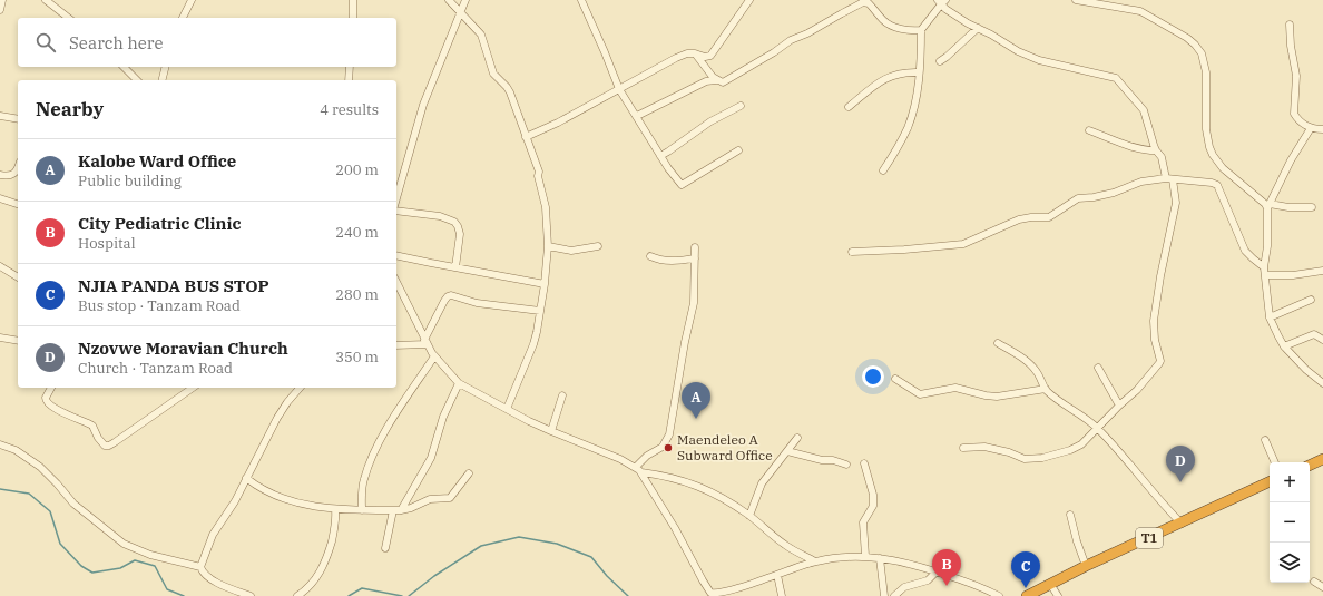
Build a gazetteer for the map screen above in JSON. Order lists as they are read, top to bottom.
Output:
{
  "streets": {
    "highway": ["T1"]
  },
  "places": ["Maendeleo A Subward Office"],
  "page": {
    "search": "Search here",
    "heading": ["Nearby", "4 results"],
    "list": [
      {
        "mark": "A",
        "name": "Kalobe Ward Office",
        "note": "Public building",
        "value": "200 m"
      },
      {
        "mark": "B",
        "name": "City Pediatric Clinic",
        "note": "Hospital",
        "value": "240 m"
      },
      {
        "mark": "C",
        "name": "NJIA PANDA BUS STOP",
        "note": "Bus stop · Tanzam Road",
        "value": "280 m"
      },
      {
        "mark": "D",
        "name": "Nzovwe Moravian Church",
        "note": "Church · Tanzam Road",
        "value": "350 m"
      }
    ],
    "pins": [
      "A",
      "D",
      "B",
      "C"
    ],
    "map_buttons": ["+", "−"]
  }
}
